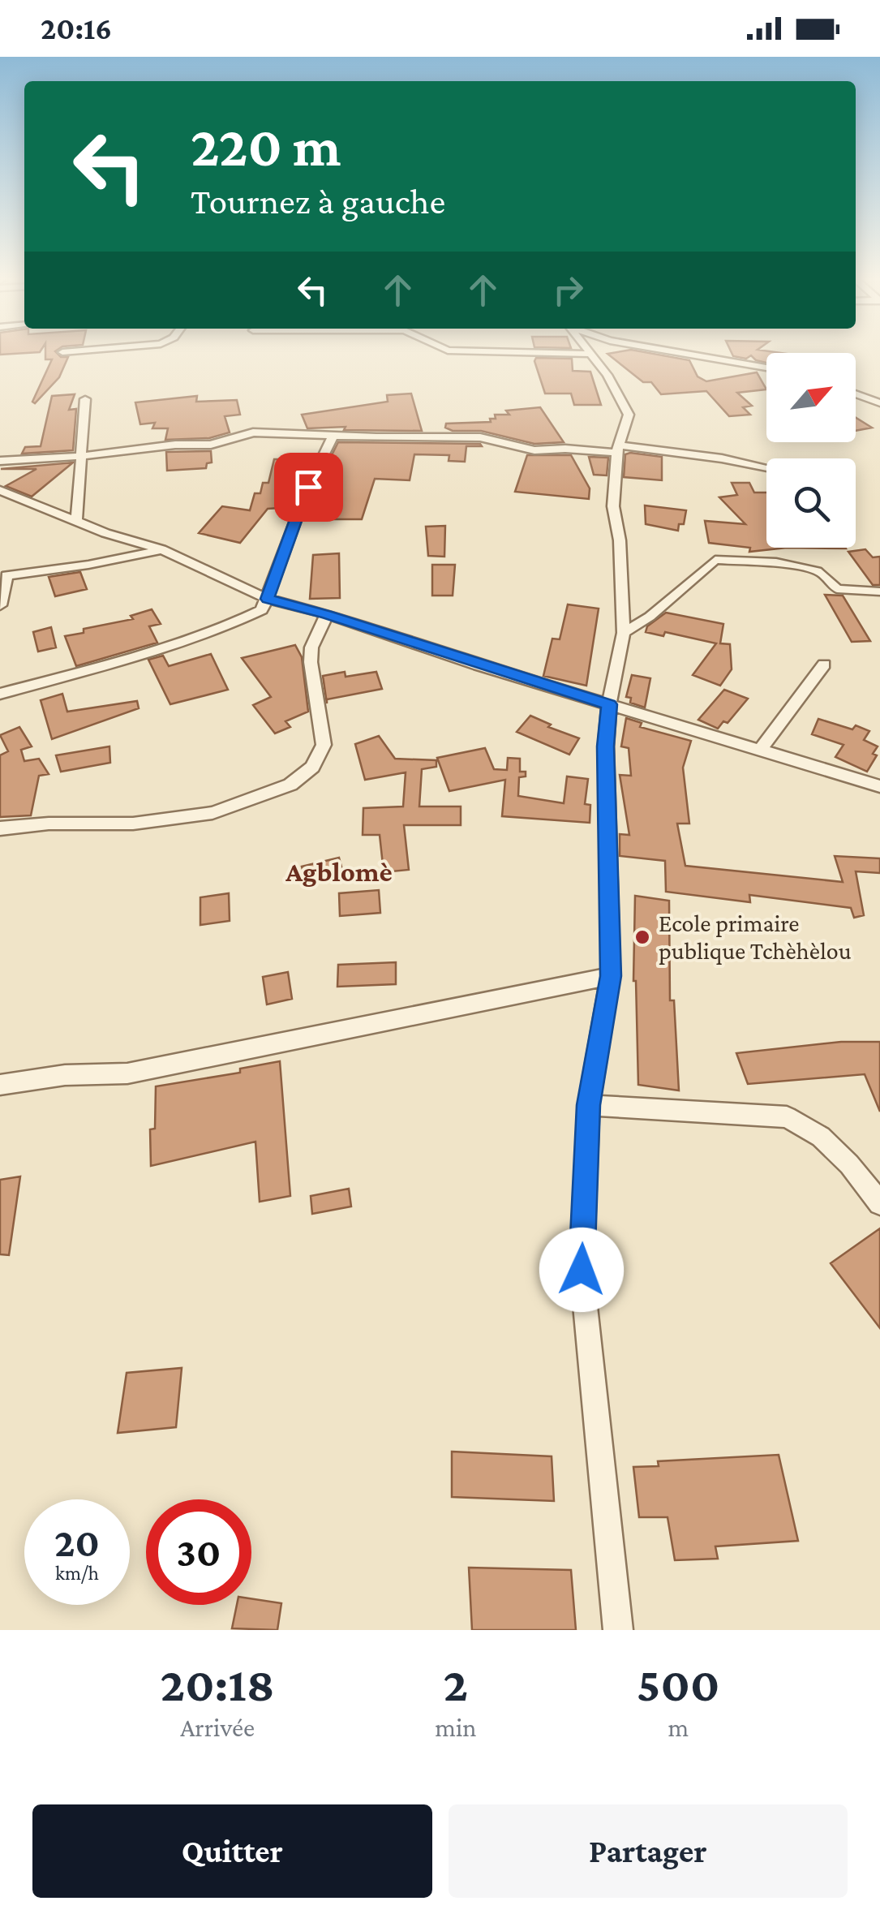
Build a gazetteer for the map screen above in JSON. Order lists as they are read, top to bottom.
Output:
{
  "districts": ["Agblomè"],
  "places": ["Ecole primaire publique Tchèhèlou"],
  "north": "top right",
  "page": {
    "status": "20:16",
    "turn": ["220 m", "Tournez à gauche"],
    "speed": "20 km/h",
    "limit": "30",
    "eta": [
      "20:18",
      "Arrivée",
      "2",
      "min",
      "500",
      "m"
    ],
    "buttons": ["Quitter", "Partager"]
  }
}
